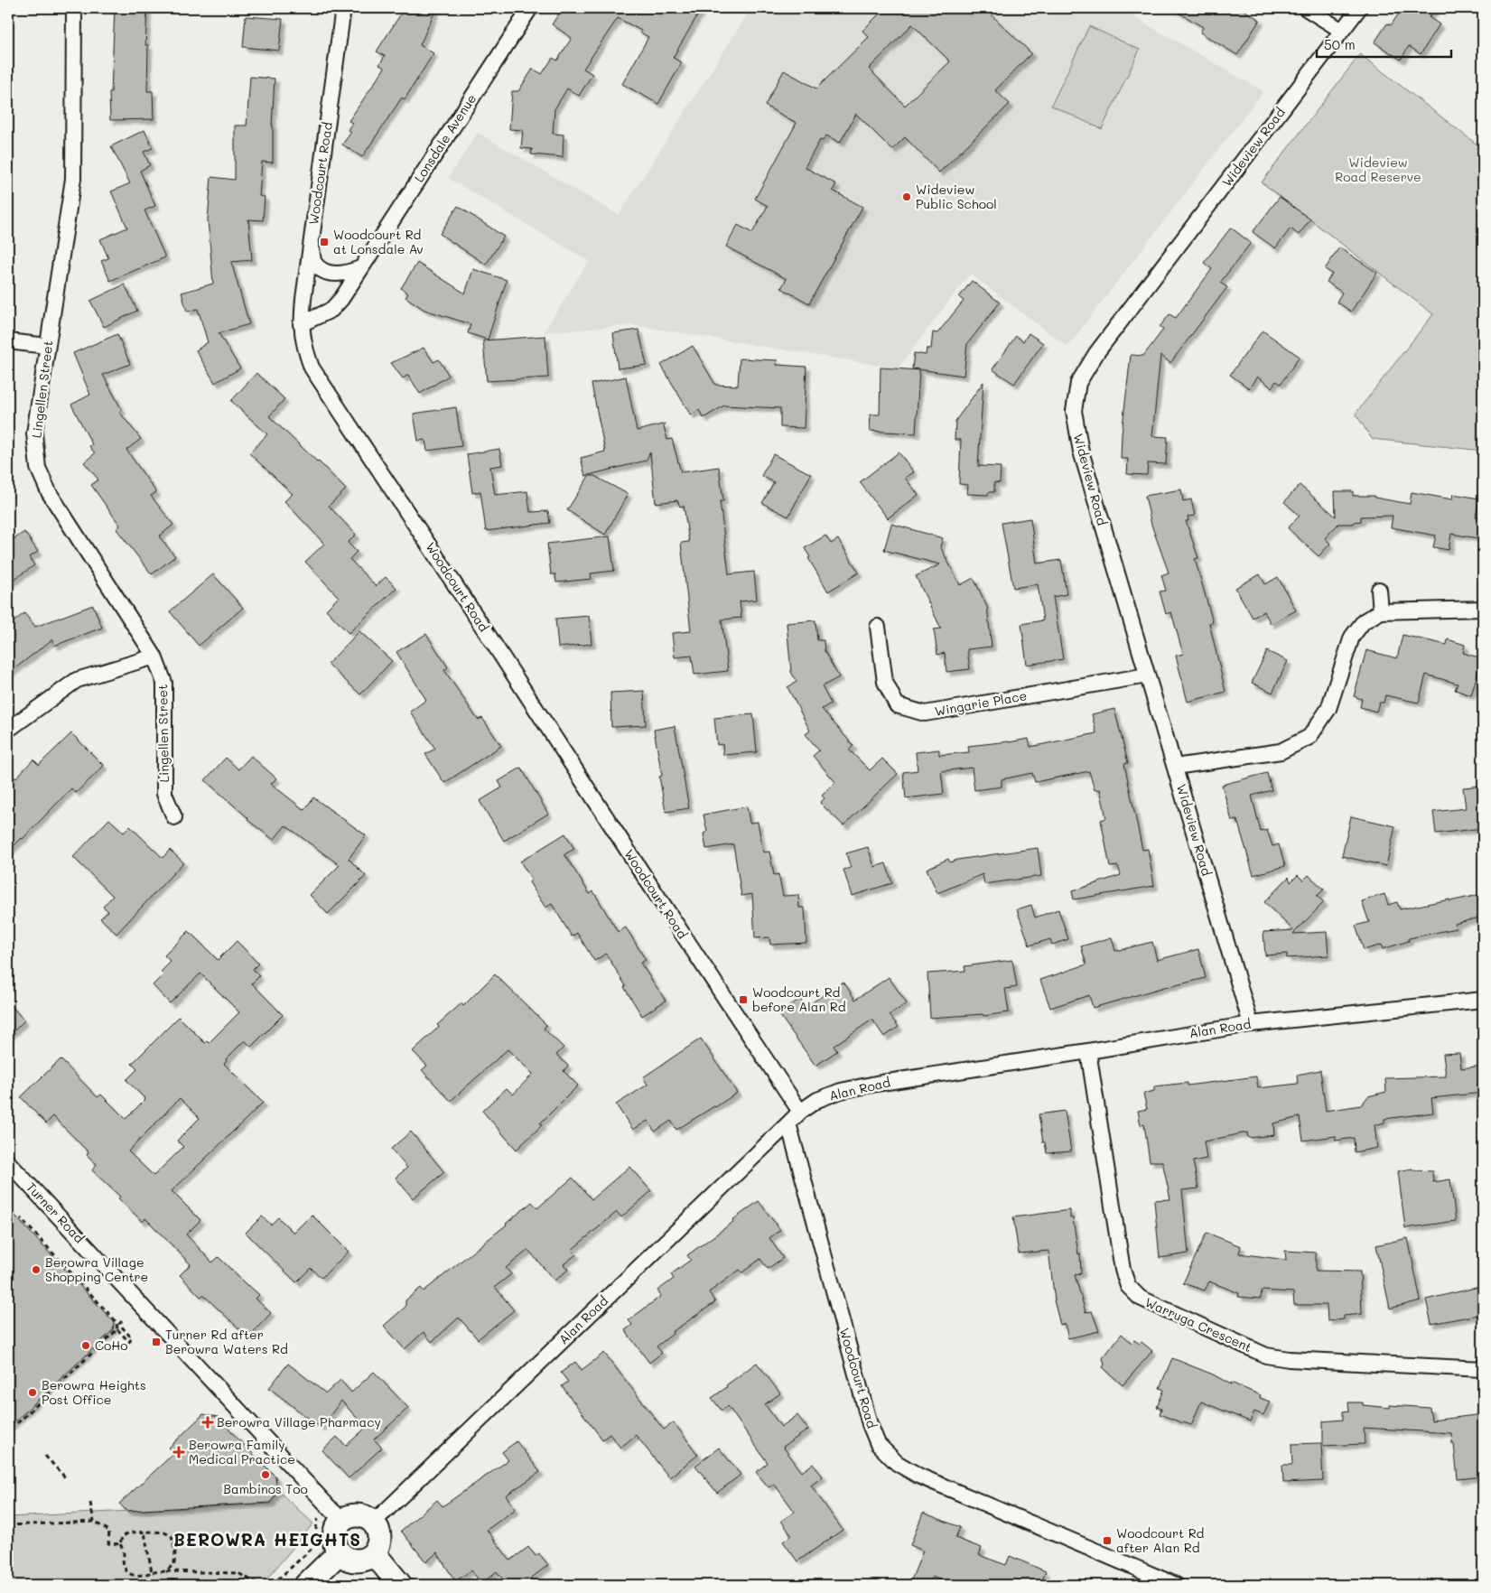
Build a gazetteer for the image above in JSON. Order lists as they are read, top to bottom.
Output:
{
  "streets": {
    "street": [
      "Lonsdale Avenue",
      "Wideview Road",
      "Woodcourt Road",
      "Lingellen Street",
      "Wingarie Place",
      "Alan Road",
      "Turner Road",
      "Warruga Crescent"
    ]
  },
  "crossings": [
    ["Lonsdale Avenue", "Woodcourt Road"],
    ["Wideview Road", "Wingarie Place"],
    ["Wideview Road", "Alan Road"],
    ["Woodcourt Road", "Alan Road"],
    ["Alan Road", "Turner Road"],
    ["Alan Road", "Warruga Crescent"]
  ],
  "districts": ["BEROWRA HEIGHTS"],
  "parks": ["Wideview Road Reserve"],
  "places": {
    "other": [
      "Wideview Public School",
      "Berowra Village Shopping Centre",
      "CoHo",
      "Berowra Heights Post Office",
      "Bambinos Too"
    ],
    "transit": [
      "Woodcourt Rd at Lonsdale Av",
      "Woodcourt Rd before Alan Rd",
      "Turner Rd after Berowra Waters Rd",
      "Woodcourt Rd after Alan Rd"
    ],
    "health": ["Berowra Village Pharmacy", "Berowra Family Medical Practice"]
  },
  "scale_bar": "50 m"
}
